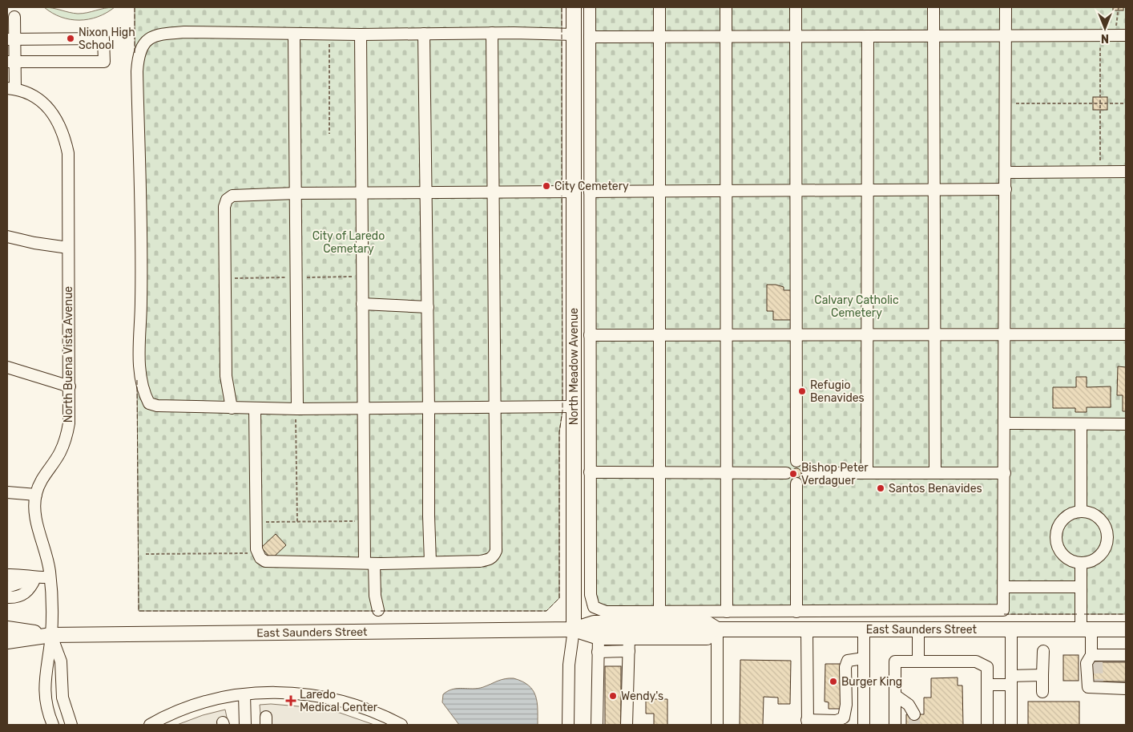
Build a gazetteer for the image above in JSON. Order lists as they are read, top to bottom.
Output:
{
  "streets": {
    "main road": ["North Meadow Avenue", "East Saunders Street"],
    "street": ["North Buena Vista Avenue"]
  },
  "crossings": [
    ["North Buena Vista Avenue", "East Saunders Street"],
    ["North Meadow Avenue", "East Saunders Street"]
  ],
  "parks": ["City of Laredo Cemetary", "Calvary Catholic Cemetery"],
  "places": {
    "other": [
      "Nixon High School",
      "City Cemetery",
      "Refugio Benavides",
      "Bishop Peter Verdaguer",
      "Santos Benavides",
      "Burger King",
      "Wendy's"
    ],
    "health": ["Laredo Medical Center"]
  },
  "north": "bottom"
}
